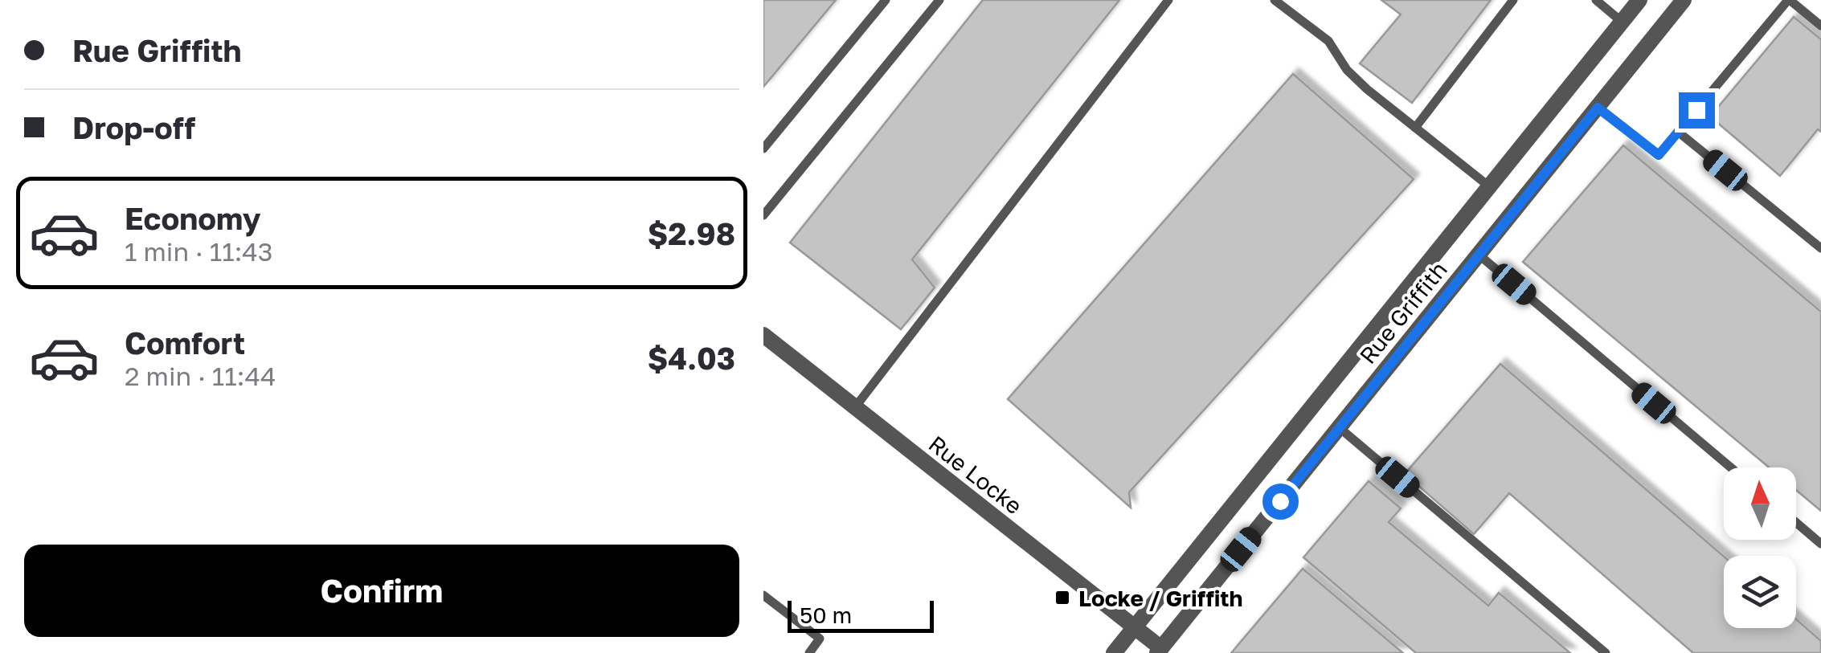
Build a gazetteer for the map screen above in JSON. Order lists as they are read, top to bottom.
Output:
{
  "streets": {
    "street": ["Rue Griffith", "Rue Locke"]
  },
  "crossings": [
    ["Rue Griffith", "Rue Locke"]
  ],
  "places": {
    "transit": ["Locke / Griffith"]
  },
  "scale_bar": "50 m",
  "north": "top",
  "page": {
    "banner": ["Rue Griffith", "Drop-off"],
    "list": [
      {
        "name": "Economy",
        "note": "1 min · 11:43",
        "value": "$2.98"
      },
      {
        "name": "Comfort",
        "note": "2 min · 11:44",
        "value": "$4.03"
      }
    ],
    "buttons": "Confirm",
    "scale": "50 m"
  }
}
